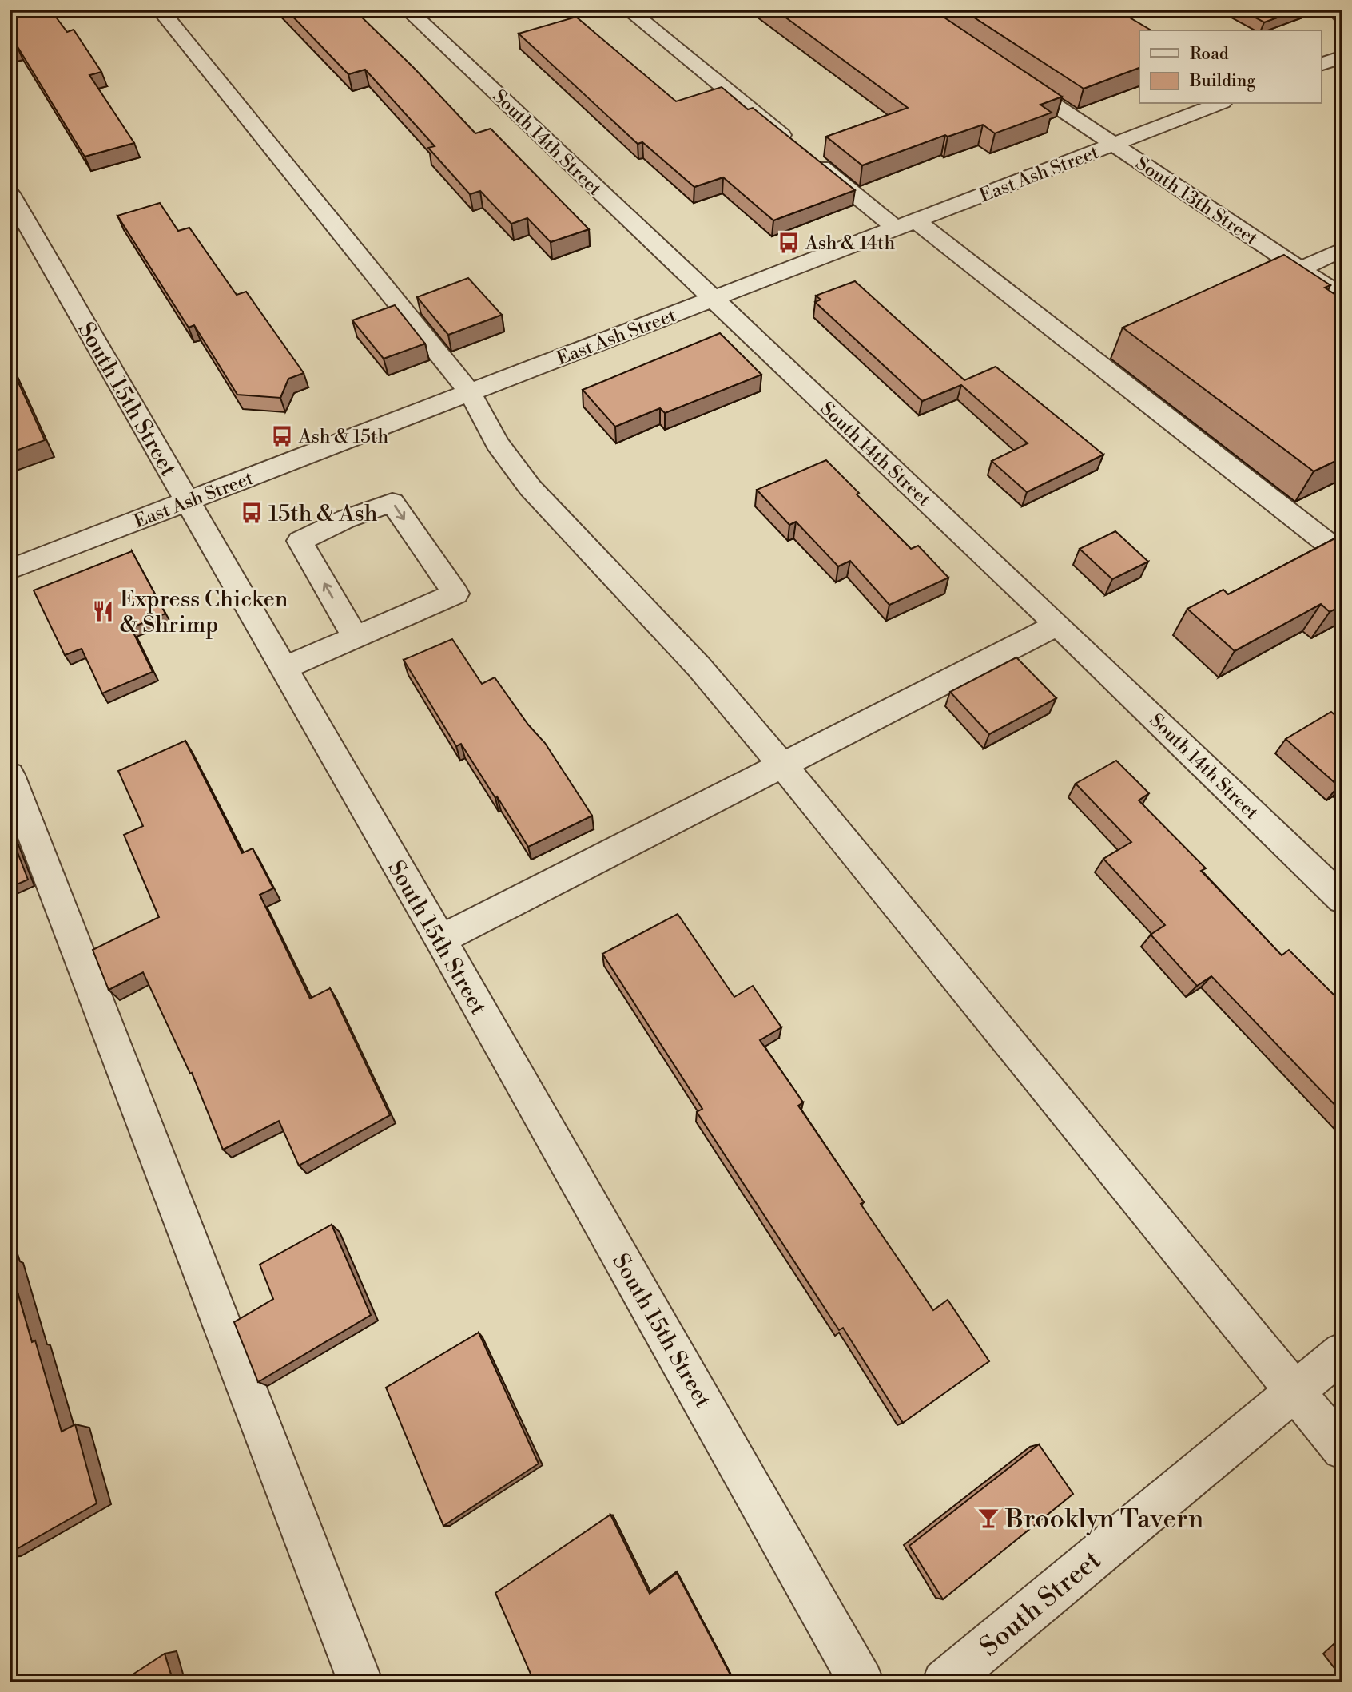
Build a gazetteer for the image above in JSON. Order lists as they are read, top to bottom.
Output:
{
  "streets": {
    "street": [
      "South 14th Street",
      "East Ash Street",
      "South 13th Street",
      "South 15th Street",
      "South Street"
    ]
  },
  "crossings": [
    ["South 14th Street", "East Ash Street"],
    ["East Ash Street", "South 13th Street"],
    ["East Ash Street", "South 15th Street"]
  ],
  "places": {
    "bus stop": ["Ash & 14th", "Ash & 15th", "15th & Ash"],
    "restaurant": ["Express Chicken & Shrimp"],
    "bar": ["Brooklyn Tavern"]
  },
  "legend": ["Road", "Building"]
}
